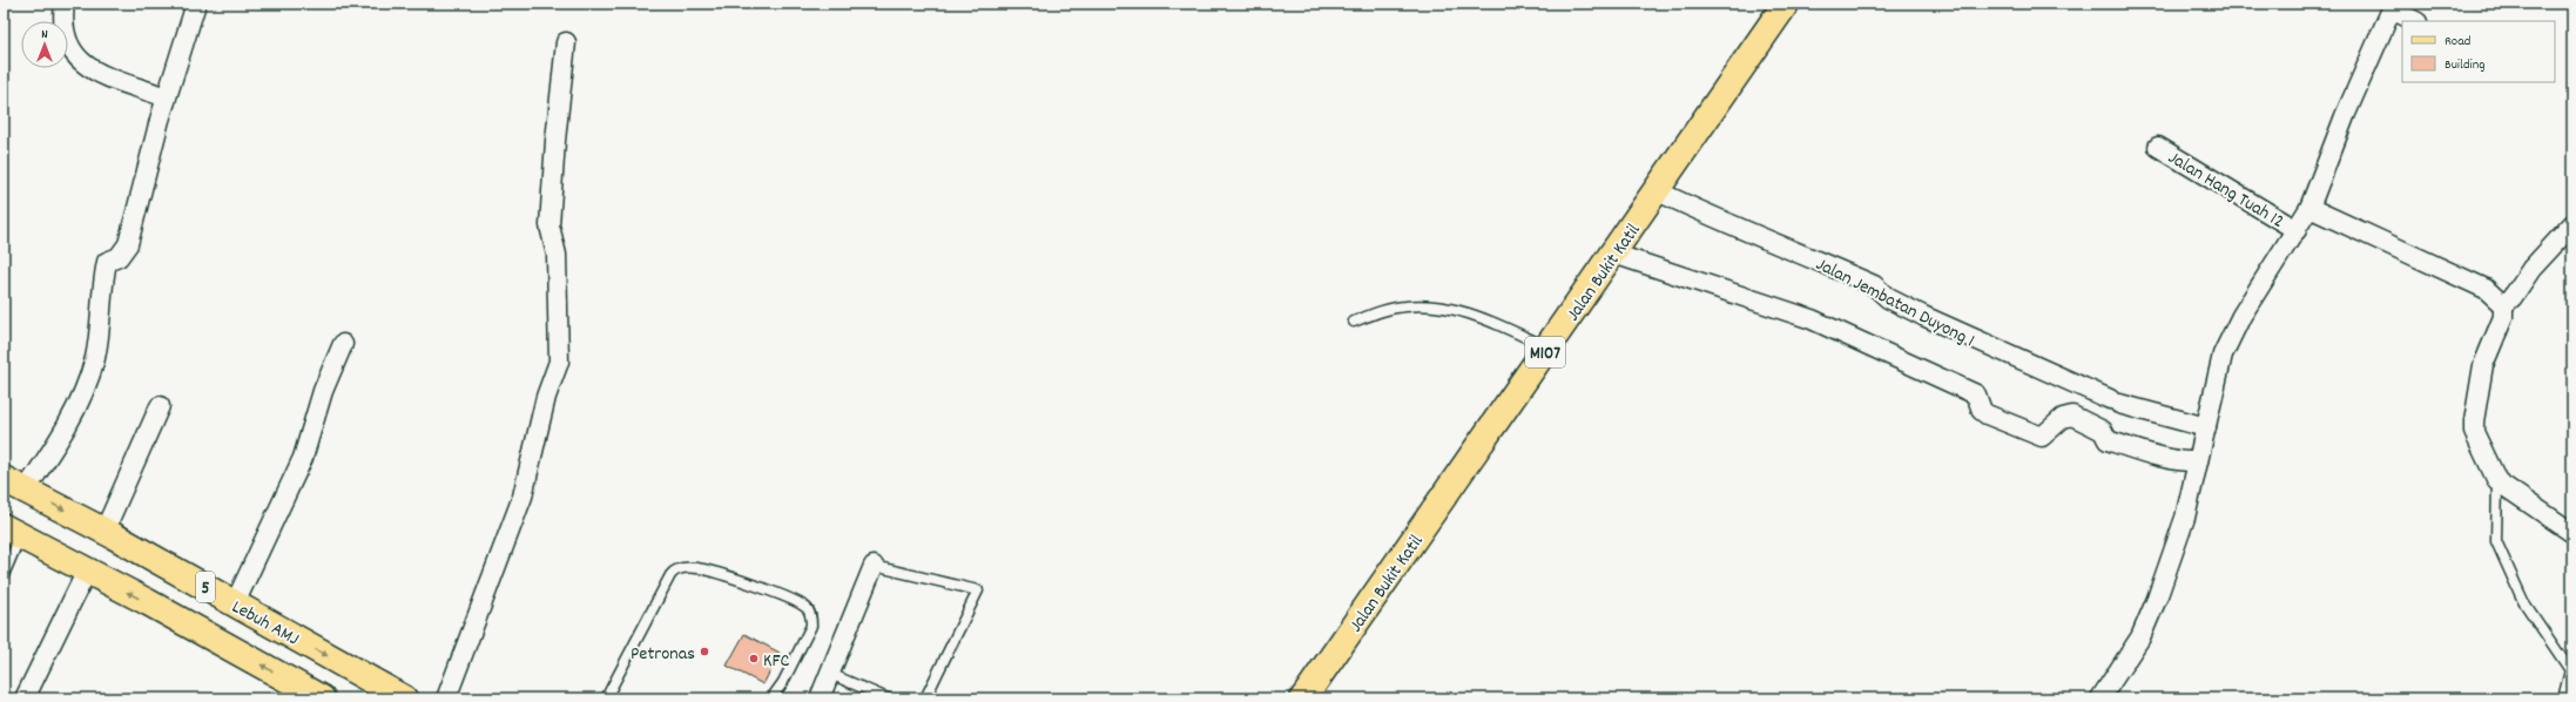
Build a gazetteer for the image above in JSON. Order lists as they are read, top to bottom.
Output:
{
  "streets": {
    "main road": [
      "Jalan Bukit Katil",
      "M107",
      "5",
      "Lebuh AMJ"
    ],
    "street": ["Jalan Hang Tuah 12", "Jalan Jembatan Duyong 1"]
  },
  "crossings": [
    ["Jalan Bukit Katil", "Jalan Jembatan Duyong 1"]
  ],
  "places": ["Petronas", "KFC"],
  "legend": ["Road", "Building"],
  "north": "top"
}
